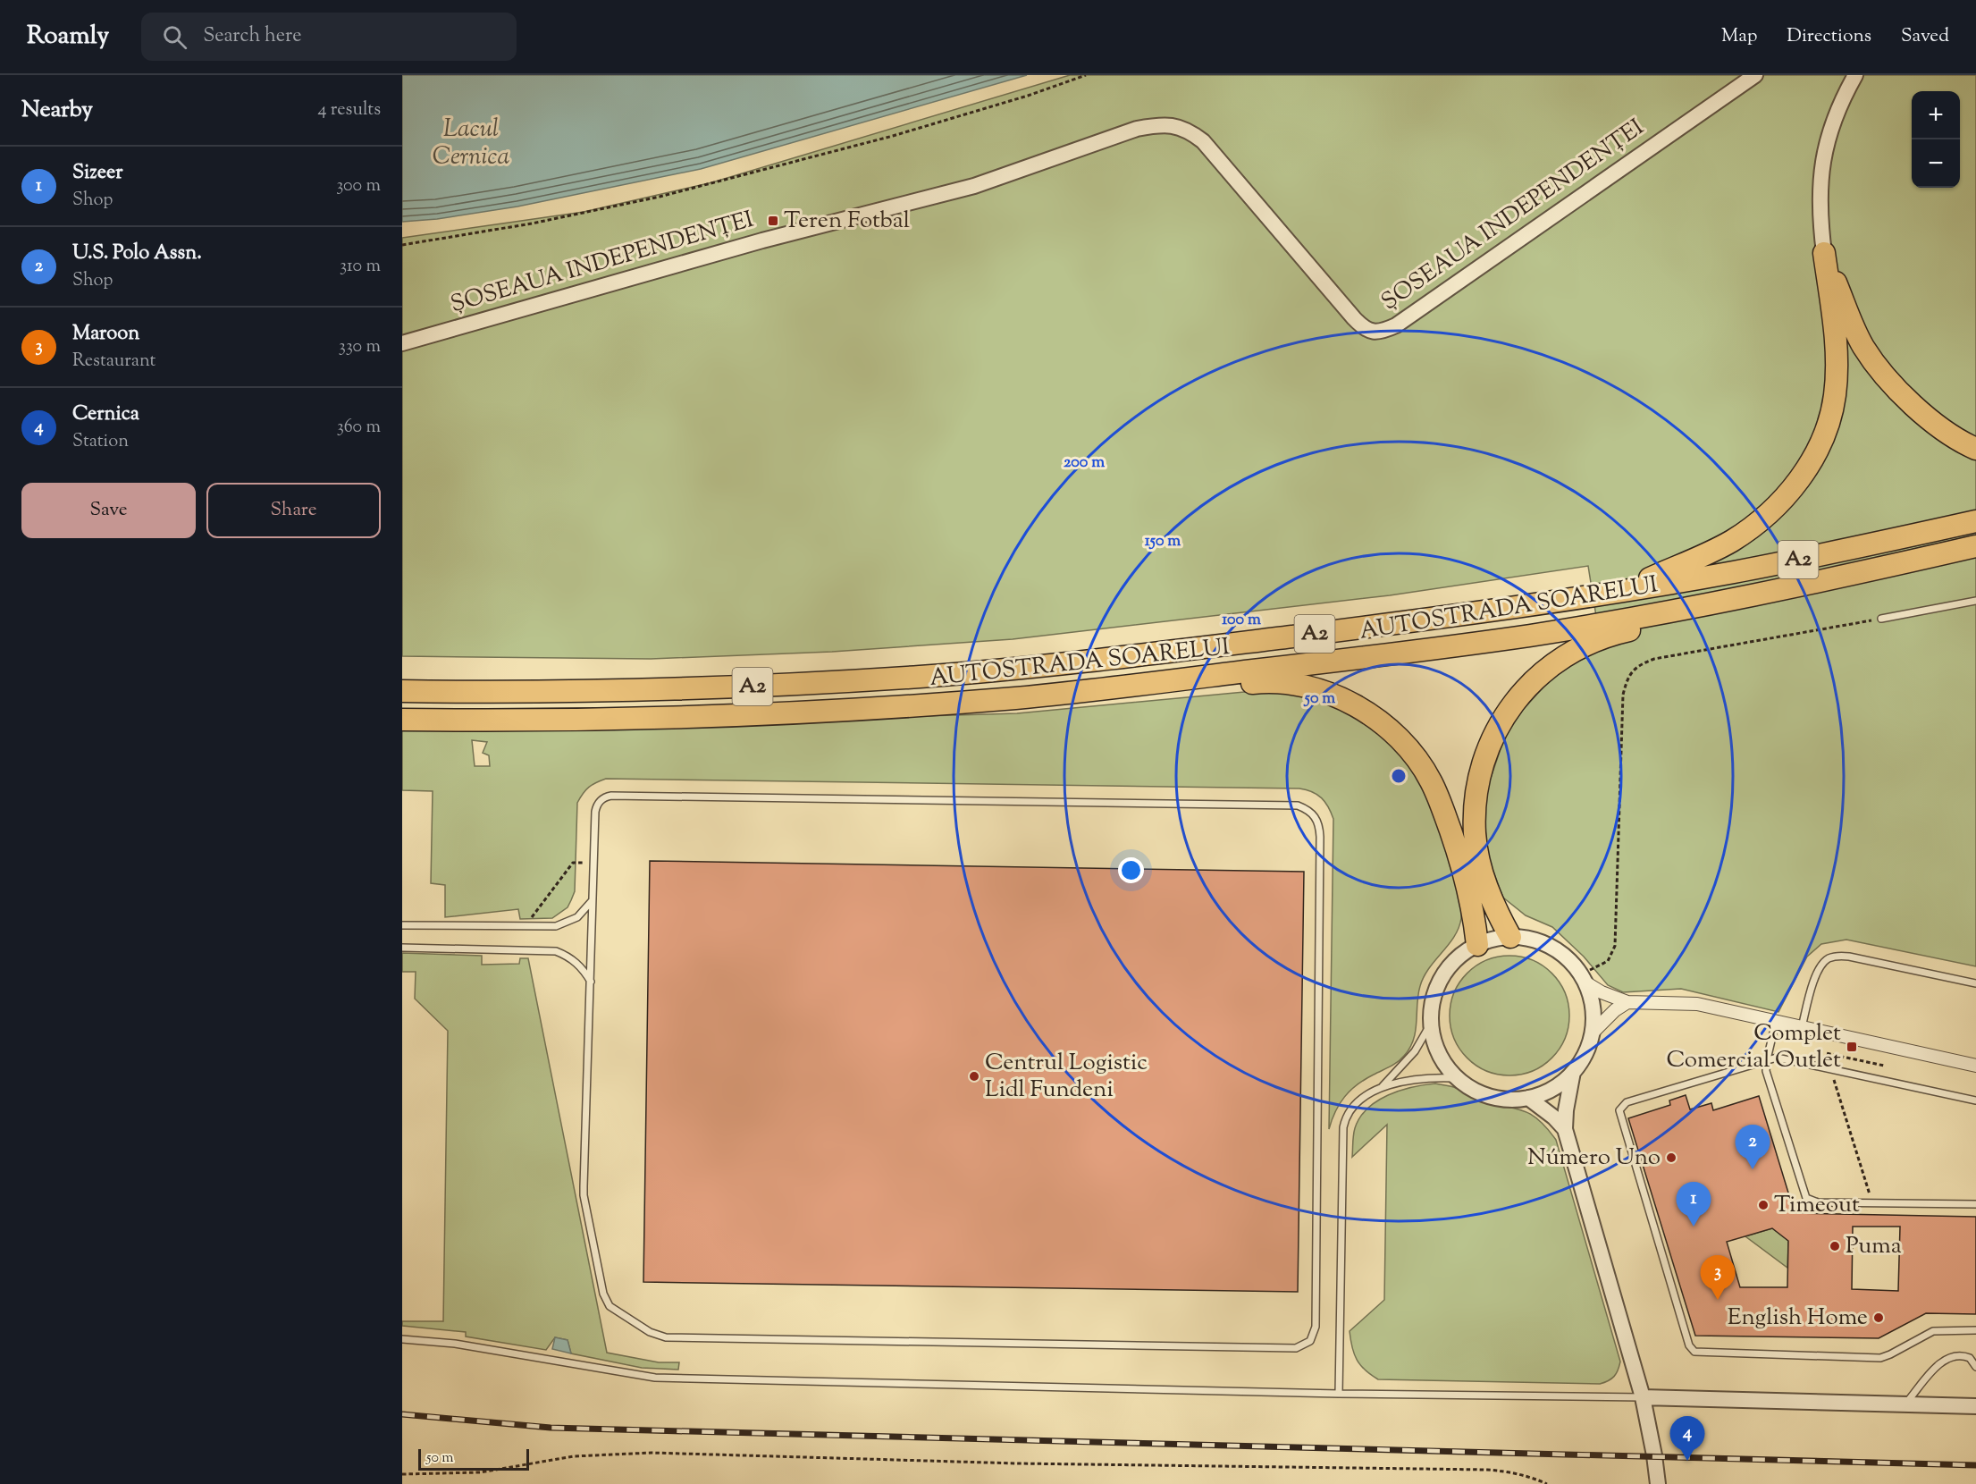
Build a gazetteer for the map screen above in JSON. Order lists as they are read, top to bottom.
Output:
{
  "streets": {
    "highway": ["A2", "AUTOSTRADA SOARELUI"],
    "street": ["ȘOSEAUA INDEPENDENȚEI"]
  },
  "water": ["Lacul Cernica"],
  "places": {
    "transit": ["Teren Fotbal", "Complet Comercial Outlet"],
    "other": [
      "Centrul Logistic Lidl Fundeni",
      "Número Uno",
      "Timeout",
      "Puma",
      "English Home"
    ]
  },
  "scale_bar": "50 m",
  "page": {
    "header": "Roamly",
    "search": "Search here",
    "nav": ["Map", "Directions", "Saved"],
    "heading": ["Nearby", "4 results"],
    "map_buttons": ["+", "−"],
    "list": [
      {
        "mark": "1",
        "name": "Sizeer",
        "note": "Shop",
        "value": "300 m"
      },
      {
        "mark": "2",
        "name": "U.S. Polo Assn.",
        "note": "Shop",
        "value": "310 m"
      },
      {
        "mark": "3",
        "name": "Maroon",
        "note": "Restaurant",
        "value": "330 m"
      },
      {
        "mark": "4",
        "name": "Cernica",
        "note": "Station",
        "value": "360 m"
      }
    ],
    "buttons": ["Save", "Share"],
    "pins": [
      "2",
      "1",
      "3",
      "4"
    ],
    "scale": "50 m"
  },
  "rings": [
    "200 m",
    "150 m",
    "100 m",
    "50 m"
  ]
}
